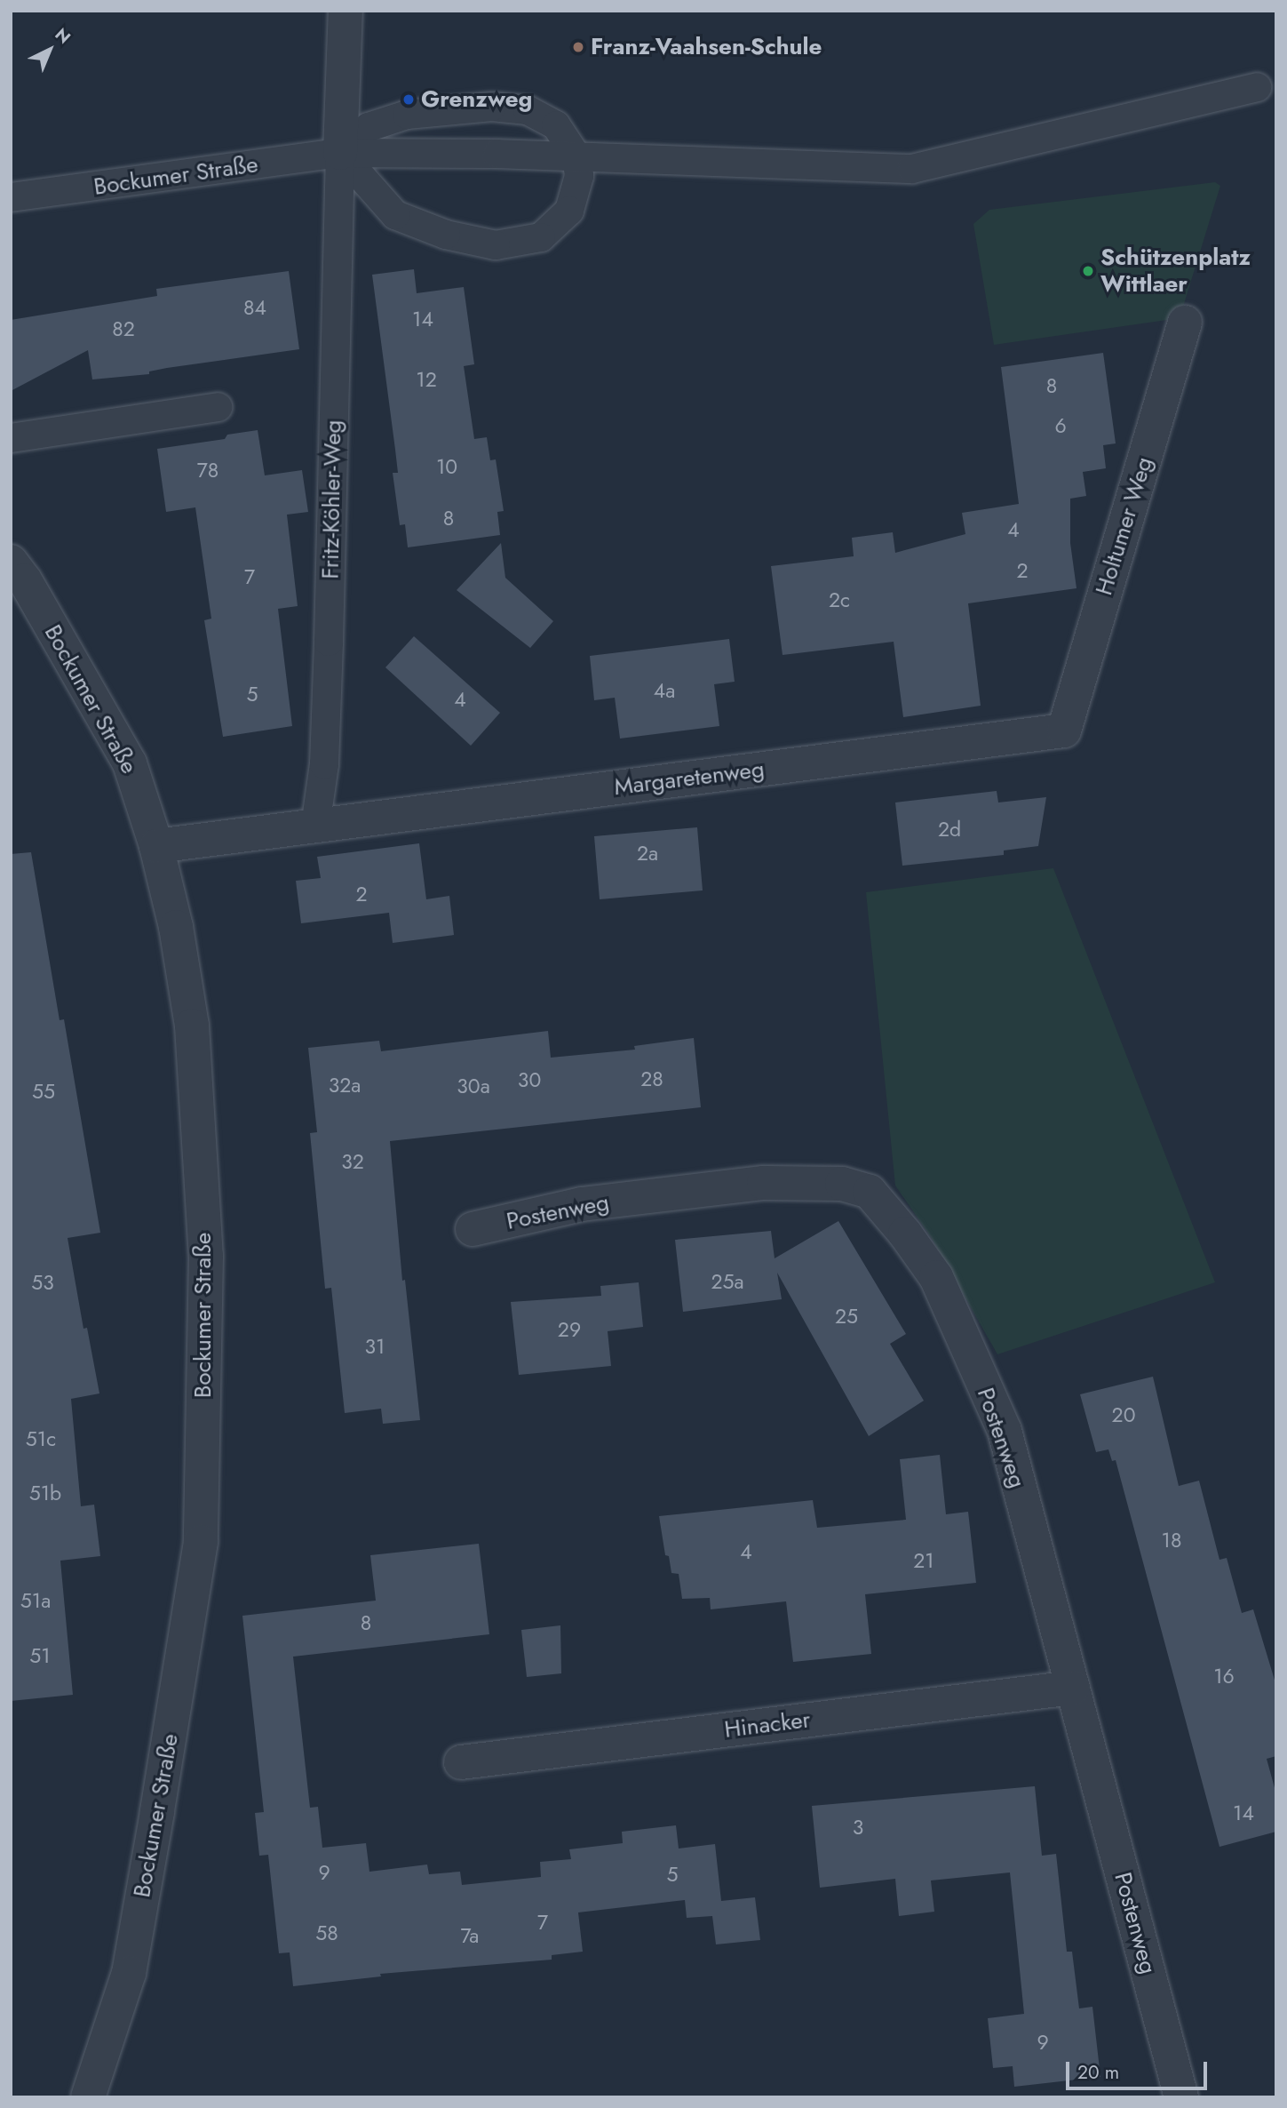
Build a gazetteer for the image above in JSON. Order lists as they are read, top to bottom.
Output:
{
  "streets": {
    "street": [
      "Bockumer Straße",
      "Fritz-Köhler-Weg",
      "Holtumer Weg",
      "Margaretenweg",
      "Postenweg",
      "Hinacker"
    ]
  },
  "crossings": [
    ["Bockumer Straße", "Fritz-Köhler-Weg"],
    ["Fritz-Köhler-Weg", "Margaretenweg"],
    ["Holtumer Weg", "Margaretenweg"],
    ["Postenweg", "Hinacker"]
  ],
  "places": ["Franz-Vaahsen-Schule", "Grenzweg", "Schützenplatz Wittlaer"],
  "house_numbers": [
    "84",
    "14",
    "82",
    "12",
    "8",
    "6",
    "10",
    "78",
    "8",
    "4",
    "2",
    "7",
    "2c",
    "4a",
    "5",
    "4",
    "2d",
    "2a",
    "2",
    "28",
    "30",
    "32a",
    "30a",
    "55",
    "32",
    "25a",
    "53",
    "25",
    "29",
    "31",
    "20",
    "51c",
    "51b",
    "18",
    "4",
    "21",
    "51a",
    "8",
    "51",
    "16",
    "14",
    "3",
    "9",
    "5",
    "7",
    "58",
    "7a",
    "9"
  ],
  "scale_bar": "20 m",
  "north": "top right"
}
